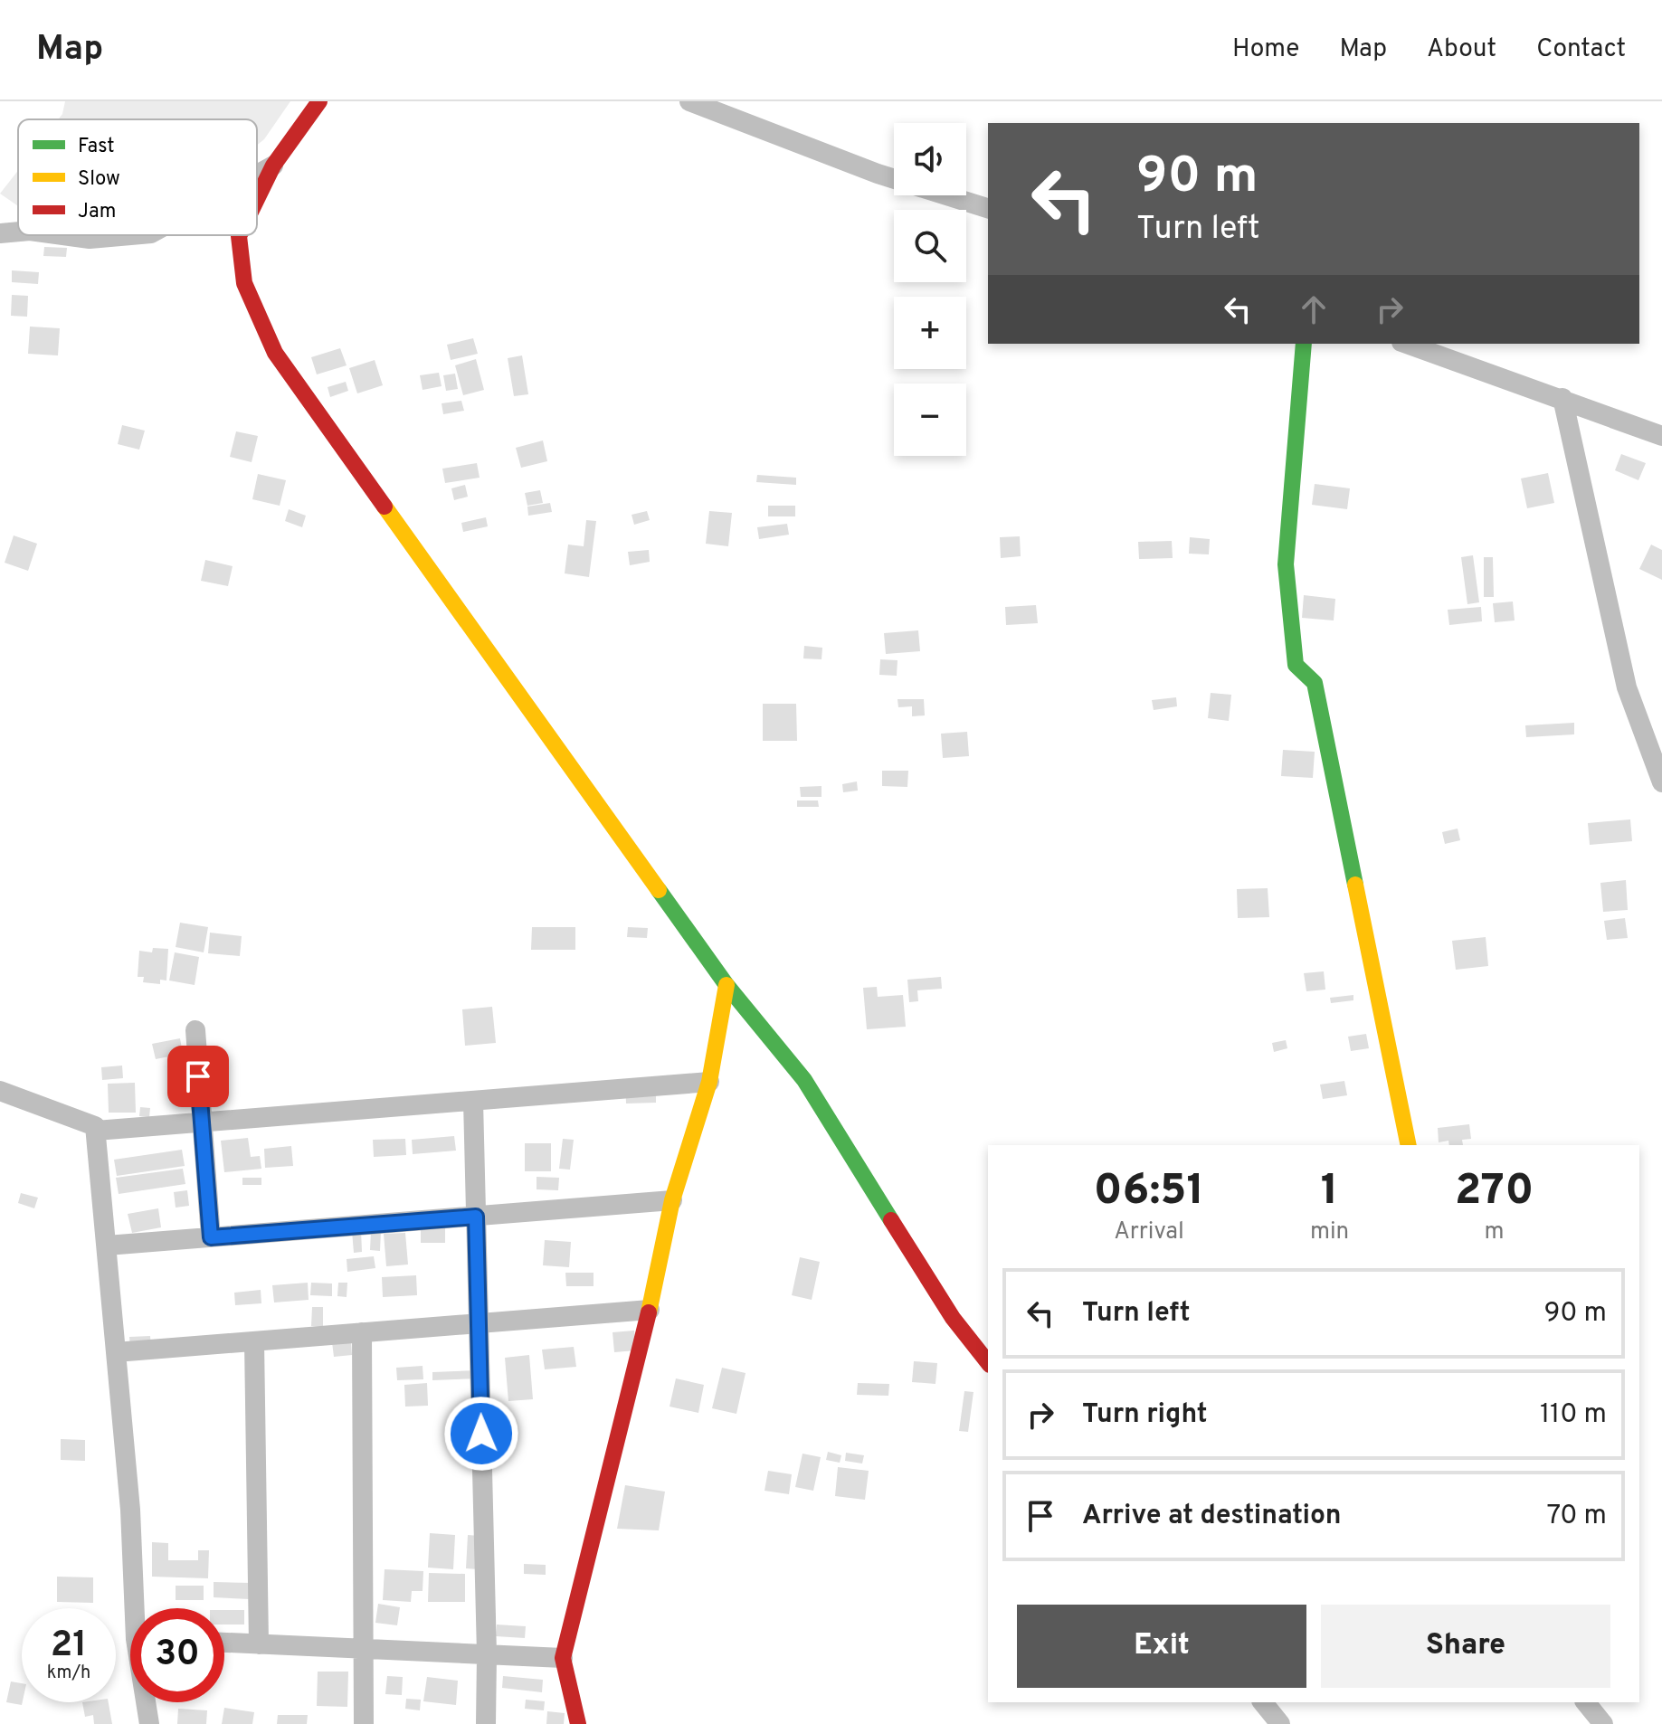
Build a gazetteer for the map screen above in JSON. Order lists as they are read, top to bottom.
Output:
{
  "legend": ["Fast", "Slow", "Jam"],
  "page": {
    "header": "Map",
    "nav": [
      "Home",
      "Map",
      "About",
      "Contact"
    ],
    "map_buttons": ["+", "−"],
    "turn": ["90 m", "Turn left"],
    "eta": [
      "06:51",
      "Arrival",
      "1",
      "min",
      "270",
      "m"
    ],
    "list": [
      {
        "name": "Turn left",
        "value": "90 m"
      },
      {
        "name": "Turn right",
        "value": "110 m"
      },
      {
        "name": "Arrive at destination",
        "value": "70 m"
      }
    ],
    "buttons": ["Exit", "Share"],
    "speed": "21 km/h",
    "limit": "30"
  }
}
